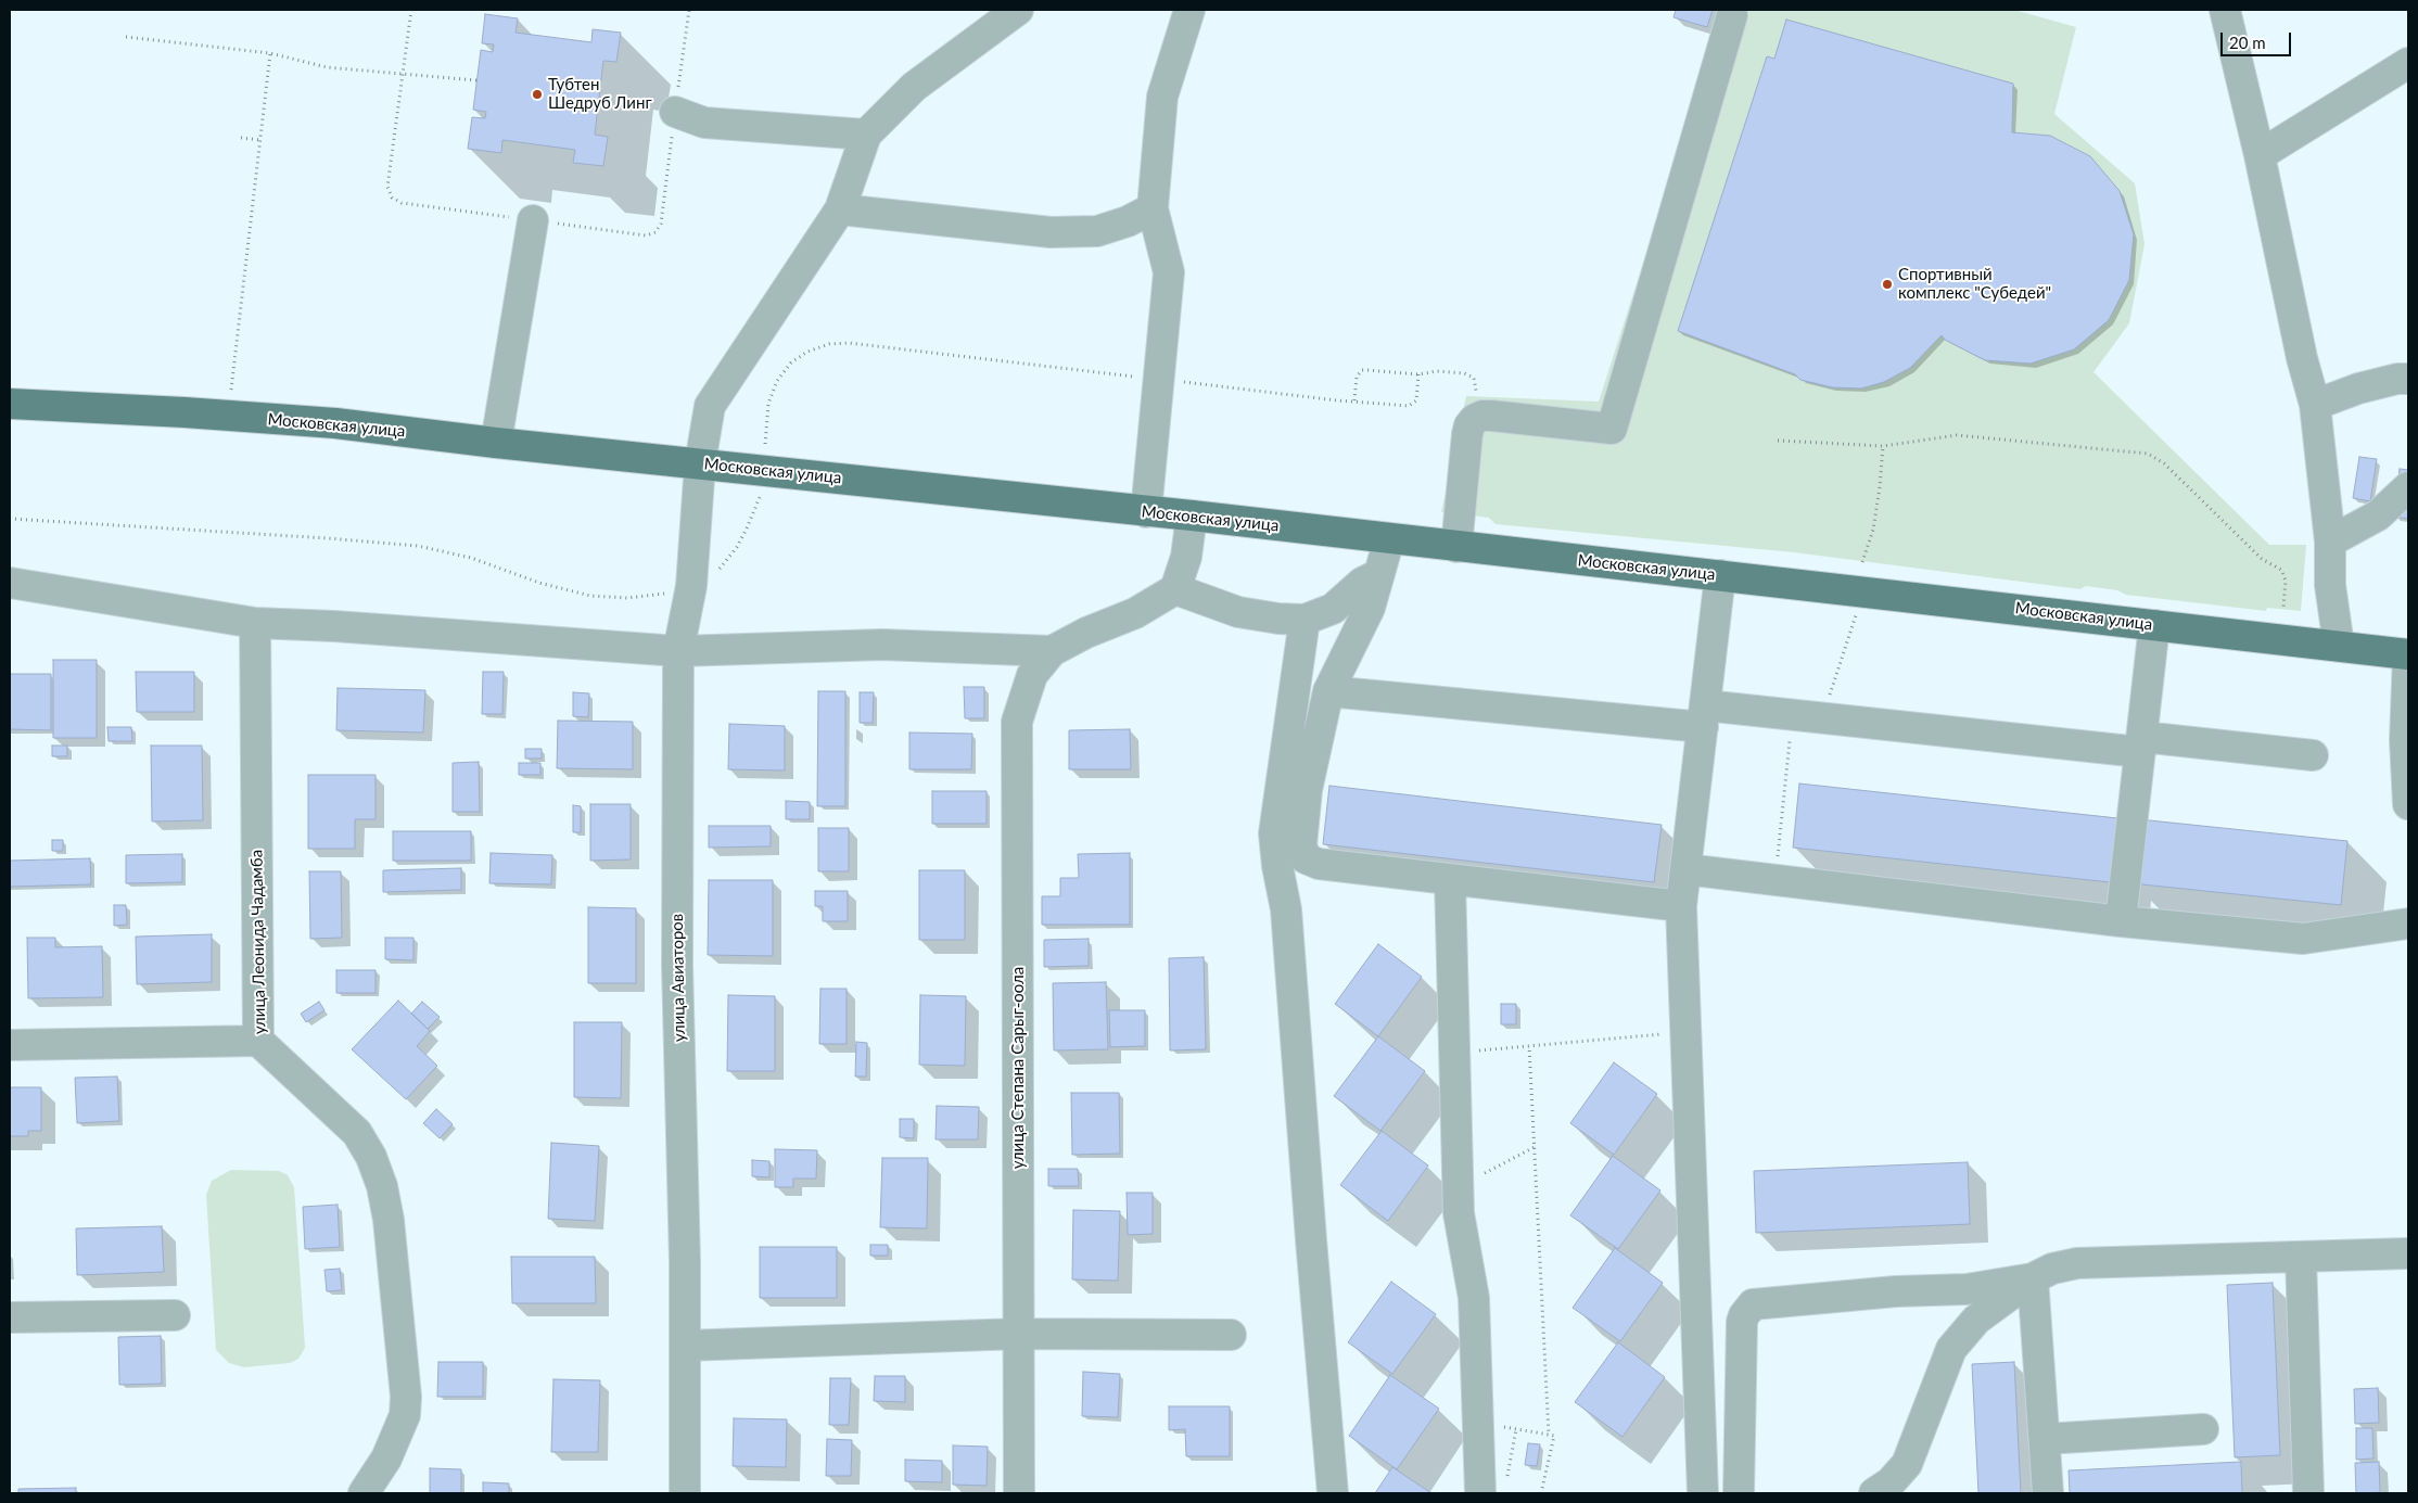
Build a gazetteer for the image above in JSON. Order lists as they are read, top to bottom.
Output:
{
  "streets": {
    "main road": ["Московская улица"],
    "street": ["улица Леонида Чадамба", "улица Авиаторов", "улица Степана Сарыг-оола"]
  },
  "crossings": [
    ["Московская улица", "улица Авиаторов"]
  ],
  "places": ["Тубтен Шедруб Линг", "Спортивный комплекс \"Субедей\""],
  "scale_bar": "20 m"
}
